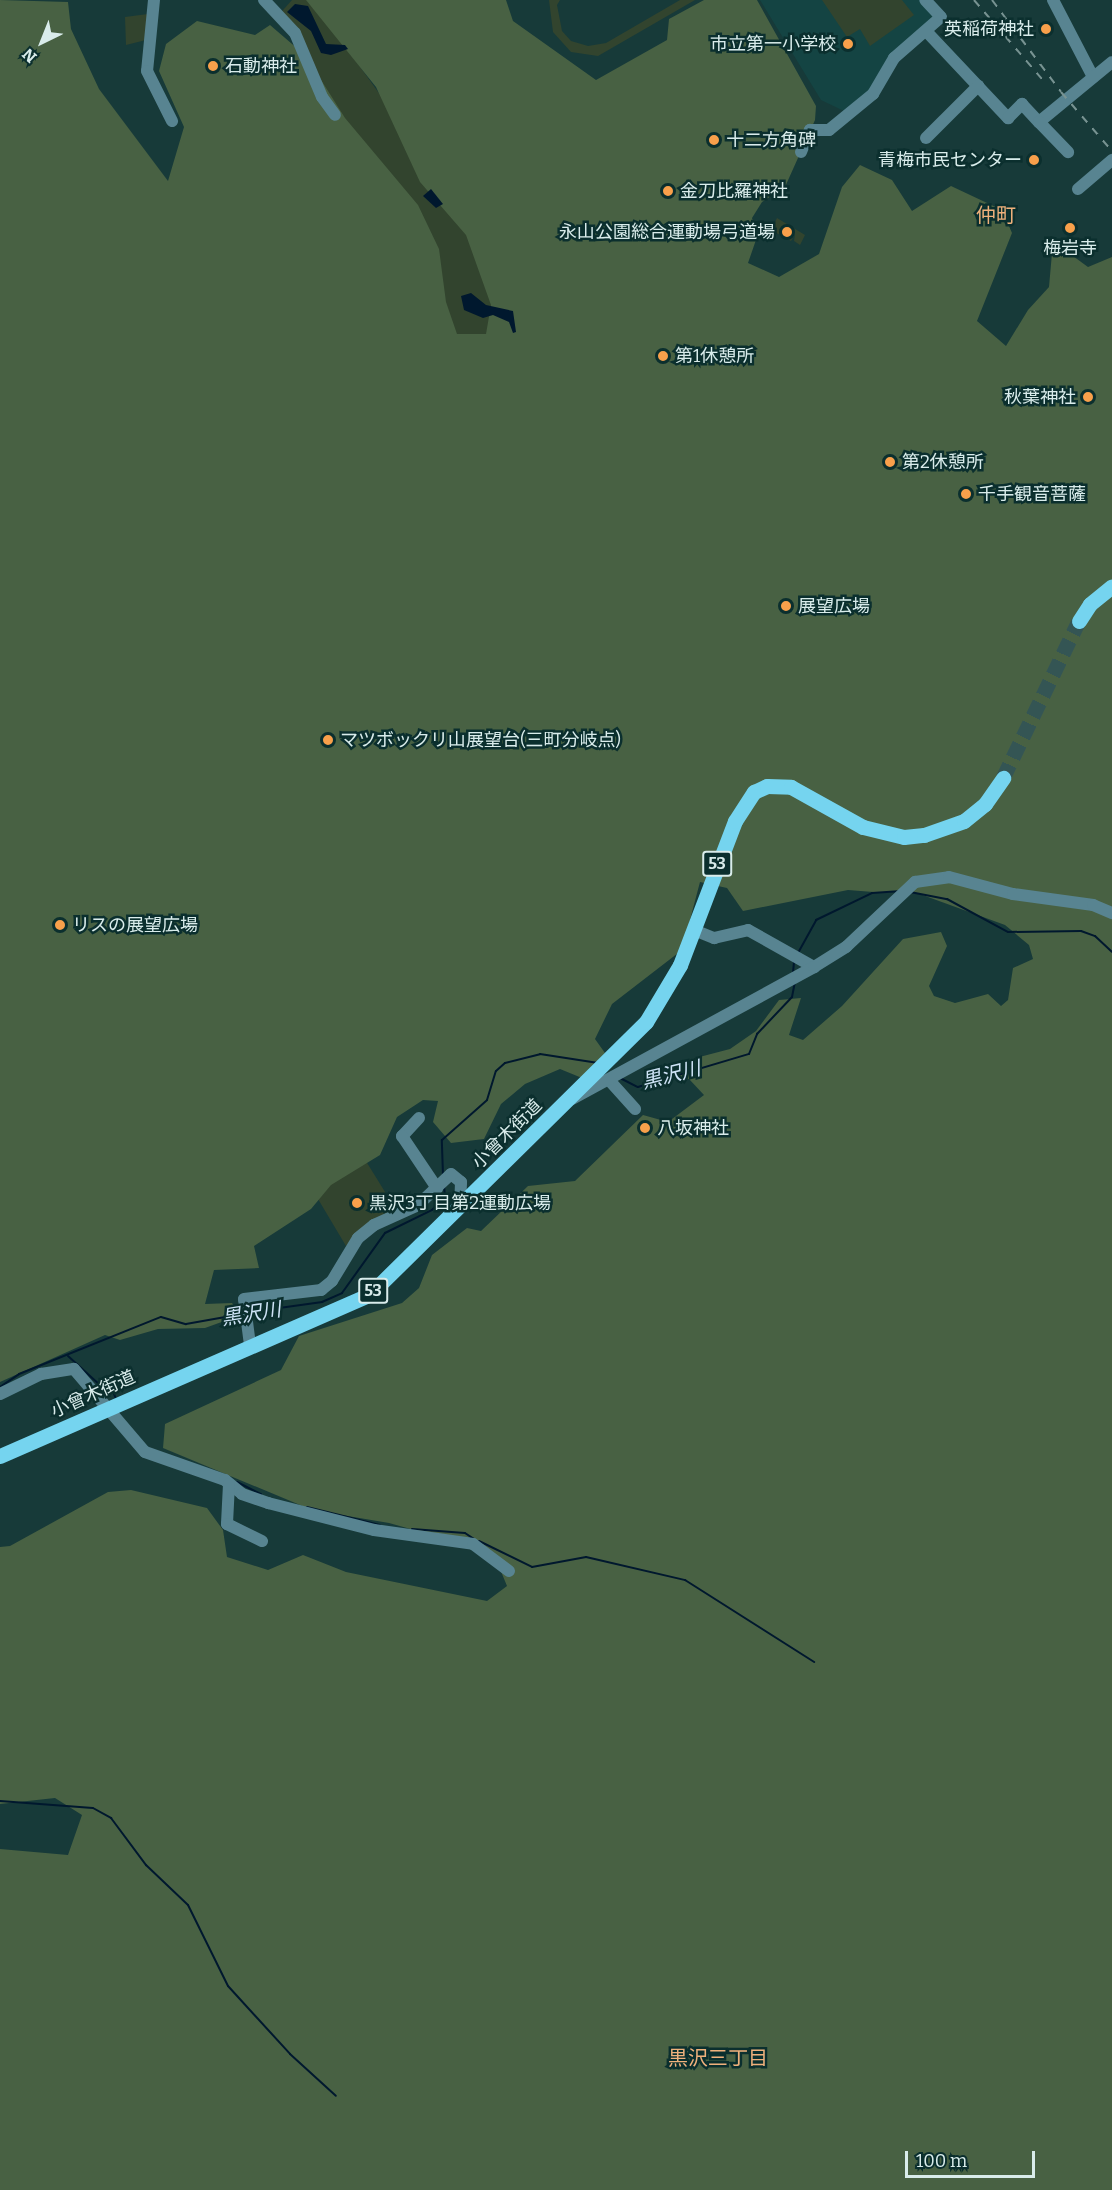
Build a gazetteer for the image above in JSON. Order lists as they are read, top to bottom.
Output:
{
  "streets": {
    "main road": ["53", "小曾木街道"]
  },
  "districts": ["仲町", "黒沢三丁目"],
  "water": ["黒沢川"],
  "places": [
    "英稲荷神社",
    "市立第一小学校",
    "石動神社",
    "十二方角碑",
    "青梅市民センター",
    "金刀比羅神社",
    "梅岩寺",
    "永山公園総合運動場弓道場",
    "第1休憩所",
    "秋葉神社",
    "第2休憩所",
    "千手観音菩薩",
    "展望広場",
    "マツボックリ山展望台(三町分岐点)",
    "リスの展望広場",
    "八坂神社",
    "黒沢3丁目第2運動広場"
  ],
  "scale_bar": "100 m",
  "north": "bottom left"
}
